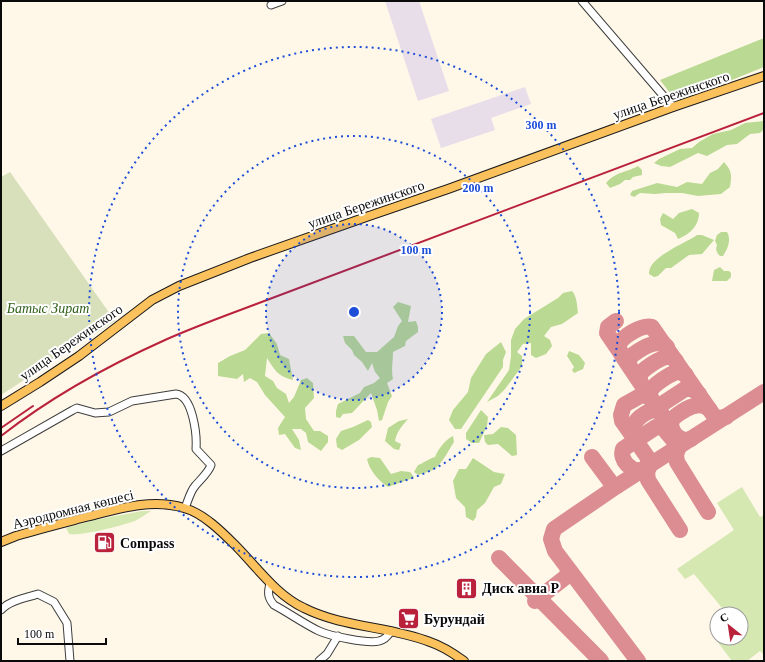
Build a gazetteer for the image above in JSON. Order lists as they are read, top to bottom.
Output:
{
  "streets": {
    "main road": ["улица Бережинского", "Аэродромная көшесі"]
  },
  "parks": ["Батыс Зират"],
  "places": {
    "fuel station": ["Compass"],
    "building": ["Диск авиа Р"],
    "supermarket": ["Бурундай"]
  },
  "scale_bar": "100 m",
  "north": "top left",
  "rings": ["300 m", "200 m", "100 m"]
}
